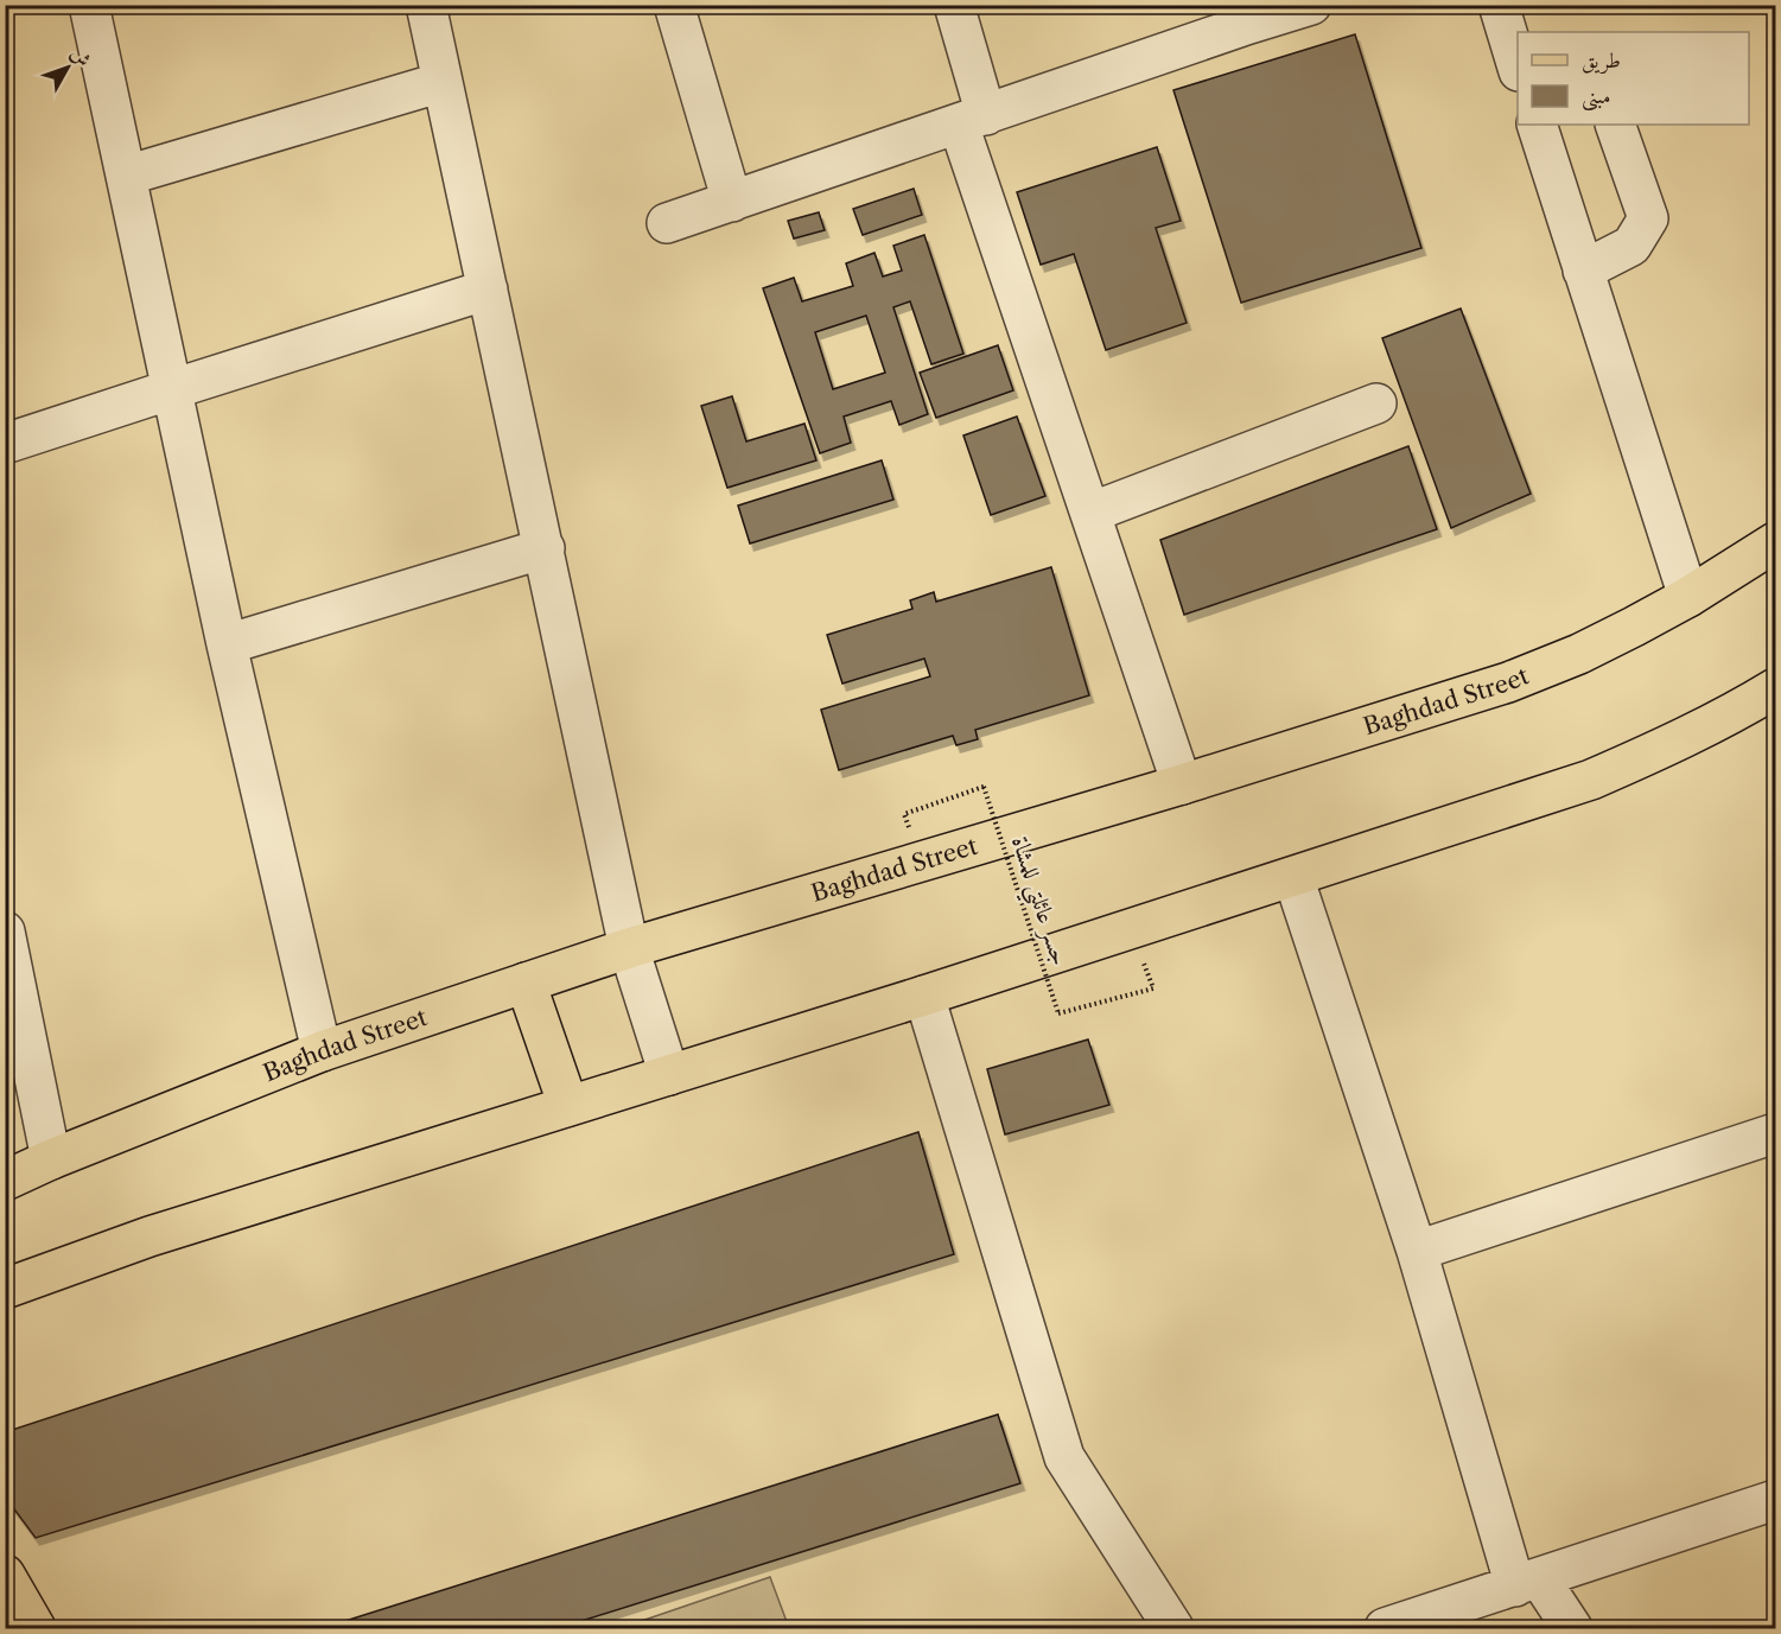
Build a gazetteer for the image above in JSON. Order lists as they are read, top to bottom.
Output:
{
  "streets": {
    "main road": ["Baghdad Street"],
    "path": ["جسر عائلتي للمشاة"]
  },
  "legend": ["طريق", "مبنى"],
  "north": "top right"
}
